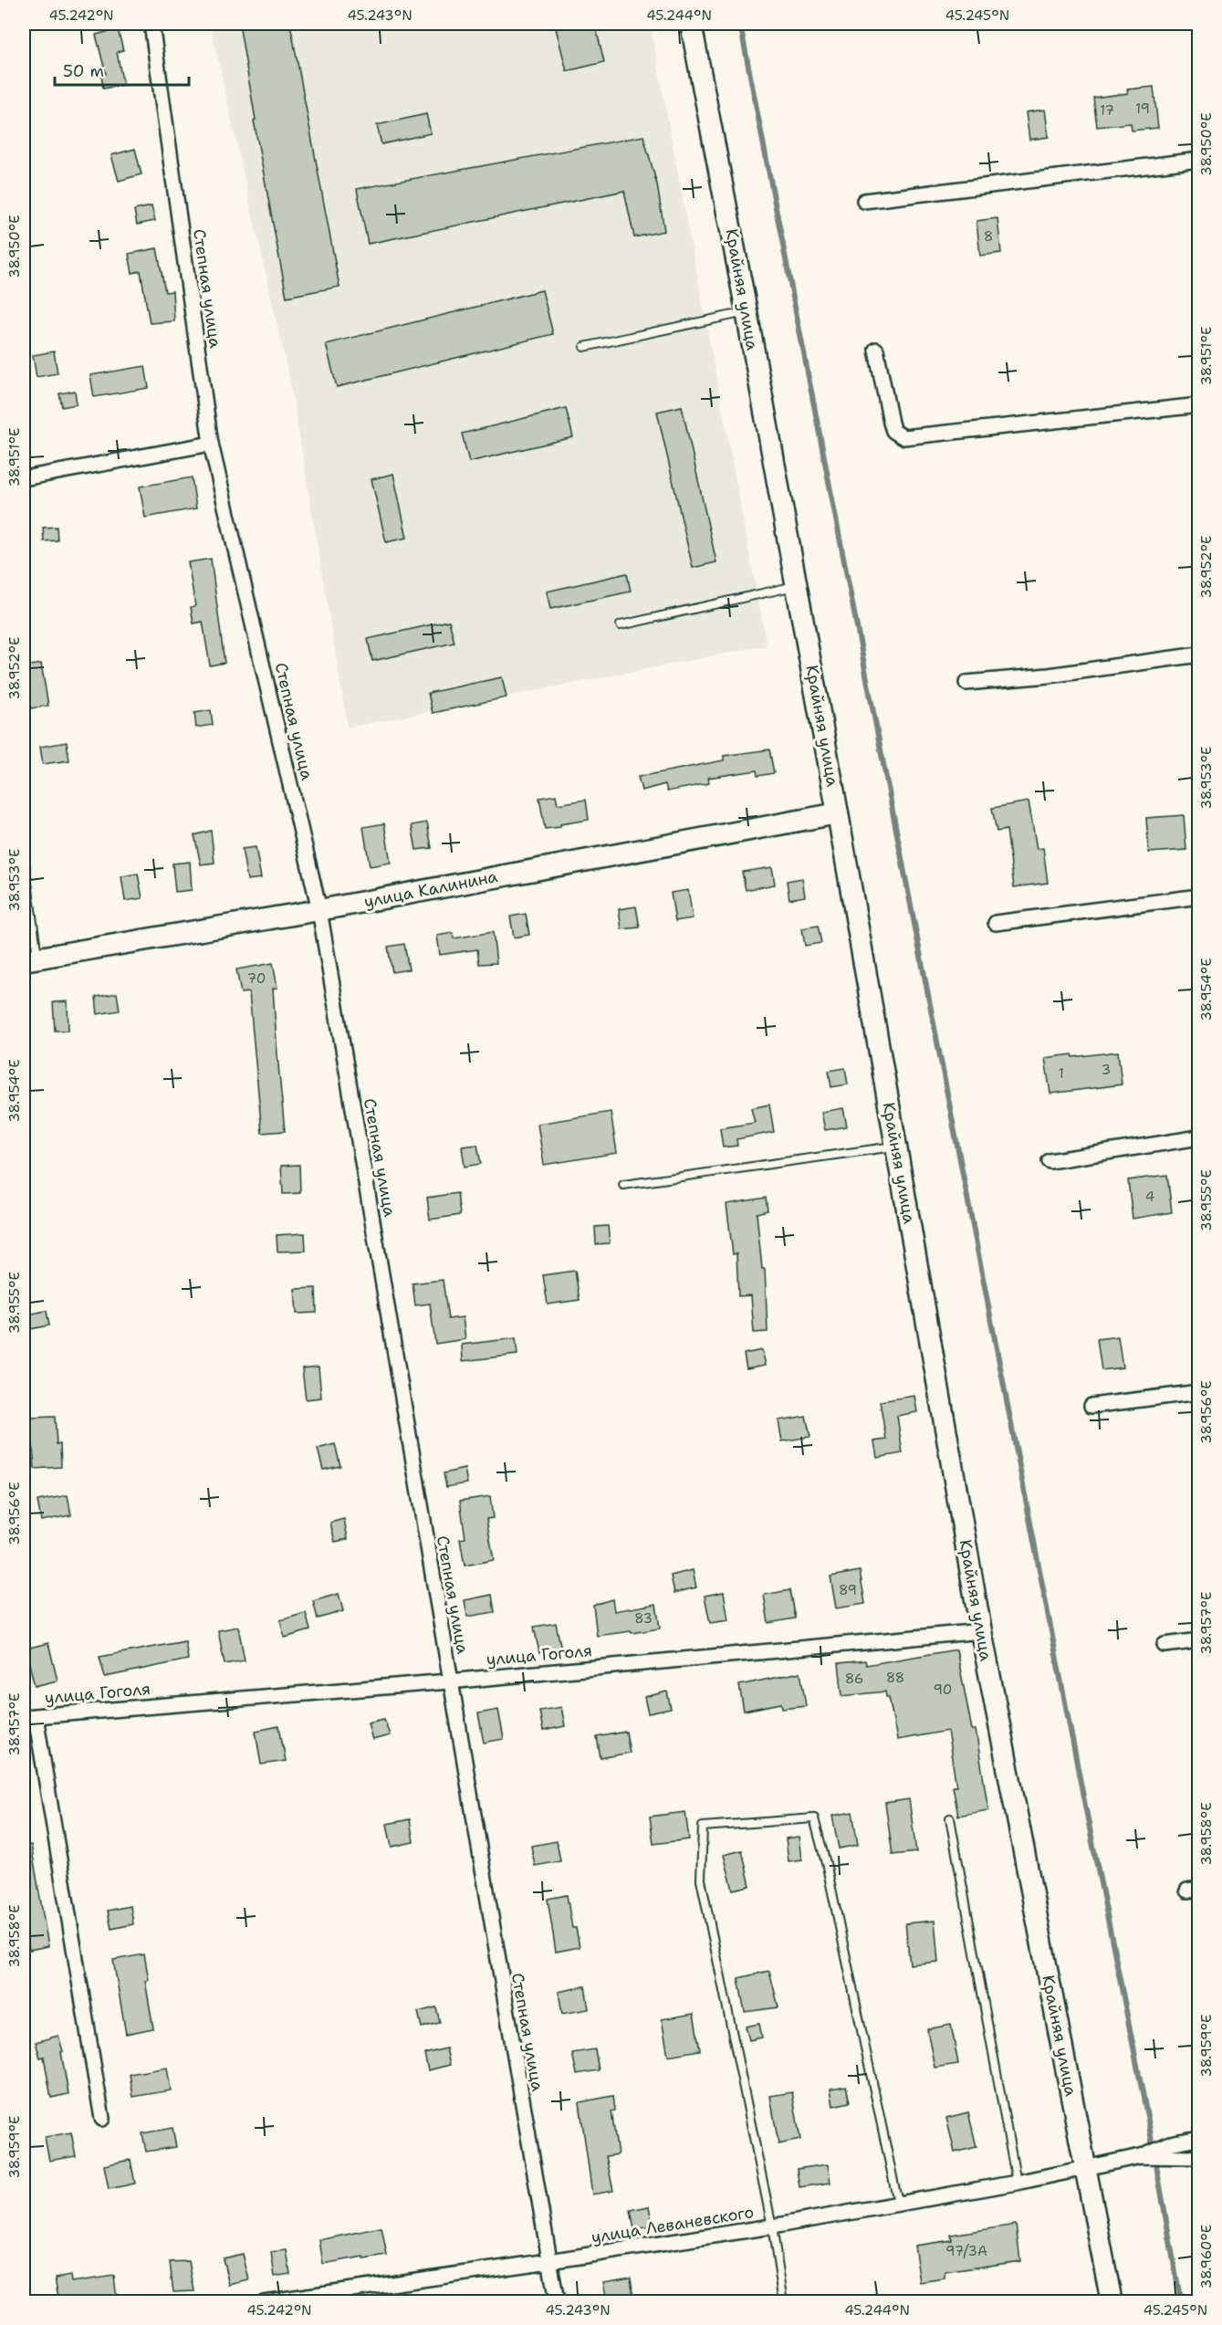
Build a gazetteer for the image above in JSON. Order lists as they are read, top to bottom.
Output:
{
  "streets": {
    "main road": ["Крайняя улица", "улица Калинина"],
    "street": ["Степная улица", "улица Гоголя", "улица Леваневского"]
  },
  "crossings": [
    ["Степная улица", "улица Калинина"],
    ["Степная улица", "улица Гоголя"],
    ["Степная улица", "улица Леваневского"],
    ["Крайняя улица", "улица Калинина"],
    ["Крайняя улица", "улица Гоголя"],
    ["Крайняя улица", "улица Леваневского"]
  ],
  "house_numbers": [
    "19",
    "17",
    "8",
    "70",
    "3",
    "1",
    "4",
    "89",
    "83",
    "88",
    "86",
    "90",
    "97/3А"
  ],
  "scale_bar": "50 m",
  "coordinates": [
    "45.242°N",
    "45.243°N",
    "45.244°N",
    "45.245°N",
    "38.950°E",
    "38.951°E",
    "38.952°E",
    "38.953°E",
    "38.954°E",
    "38.955°E",
    "38.956°E",
    "38.957°E",
    "38.958°E",
    "38.959°E",
    "38.960°E"
  ]
}
